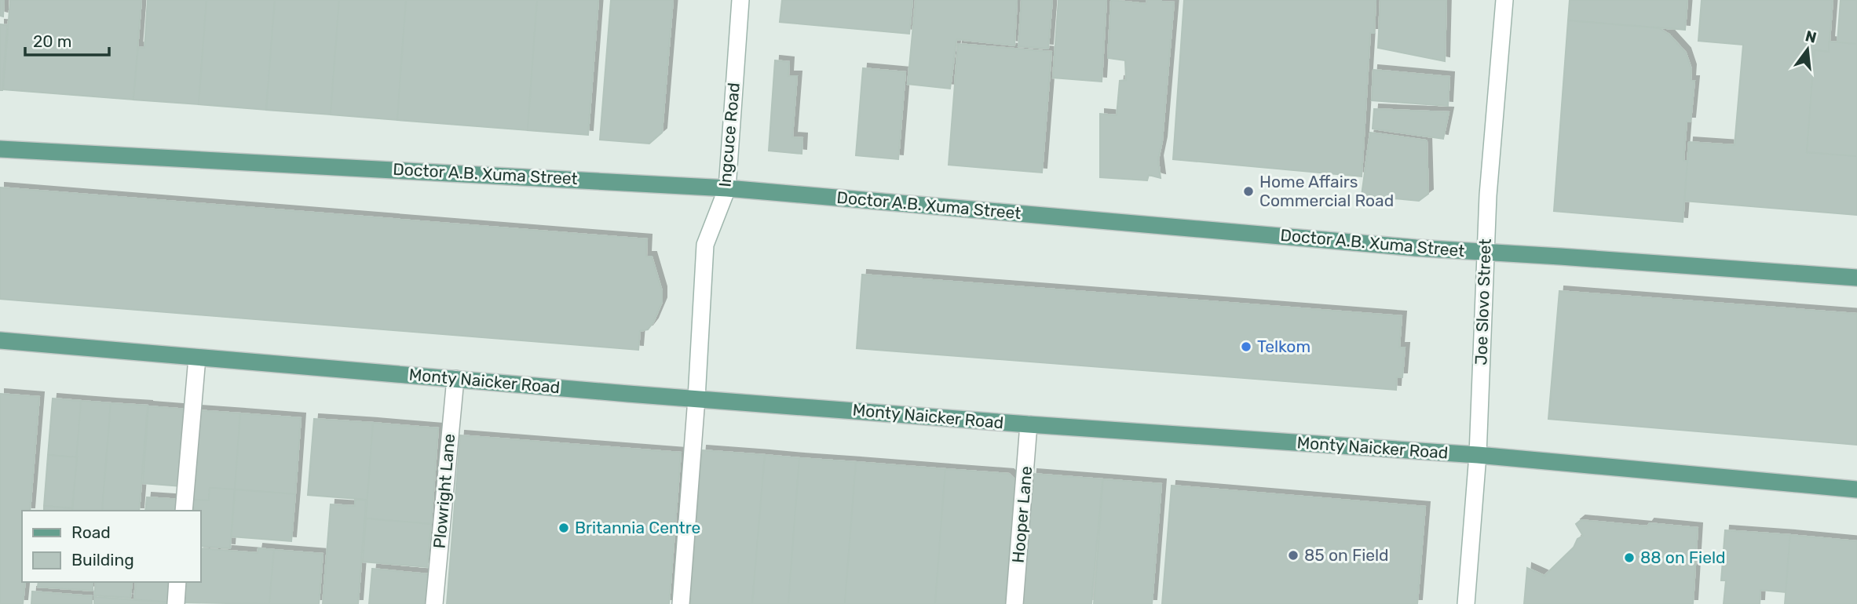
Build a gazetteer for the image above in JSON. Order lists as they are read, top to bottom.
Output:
{
  "streets": {
    "main road": ["Doctor A.B. Xuma Street", "Monty Naicker Road"],
    "street": [
      "Ingcuce Road",
      "Joe Slovo Street",
      "Plowright Lane",
      "Hooper Lane"
    ]
  },
  "crossings": [
    ["Ingcuce Road", "Doctor A.B. Xuma Street"],
    ["Ingcuce Road", "Monty Naicker Road"],
    ["Doctor A.B. Xuma Street", "Joe Slovo Street"],
    ["Joe Slovo Street", "Monty Naicker Road"],
    ["Monty Naicker Road", "Plowright Lane"],
    ["Monty Naicker Road", "Hooper Lane"]
  ],
  "places": [
    "Home Affairs Commercial Road",
    "Telkom",
    "Britannia Centre",
    "85 on Field",
    "88 on Field"
  ],
  "legend": ["Road", "Building"],
  "scale_bar": "20 m",
  "north": "top"
}
